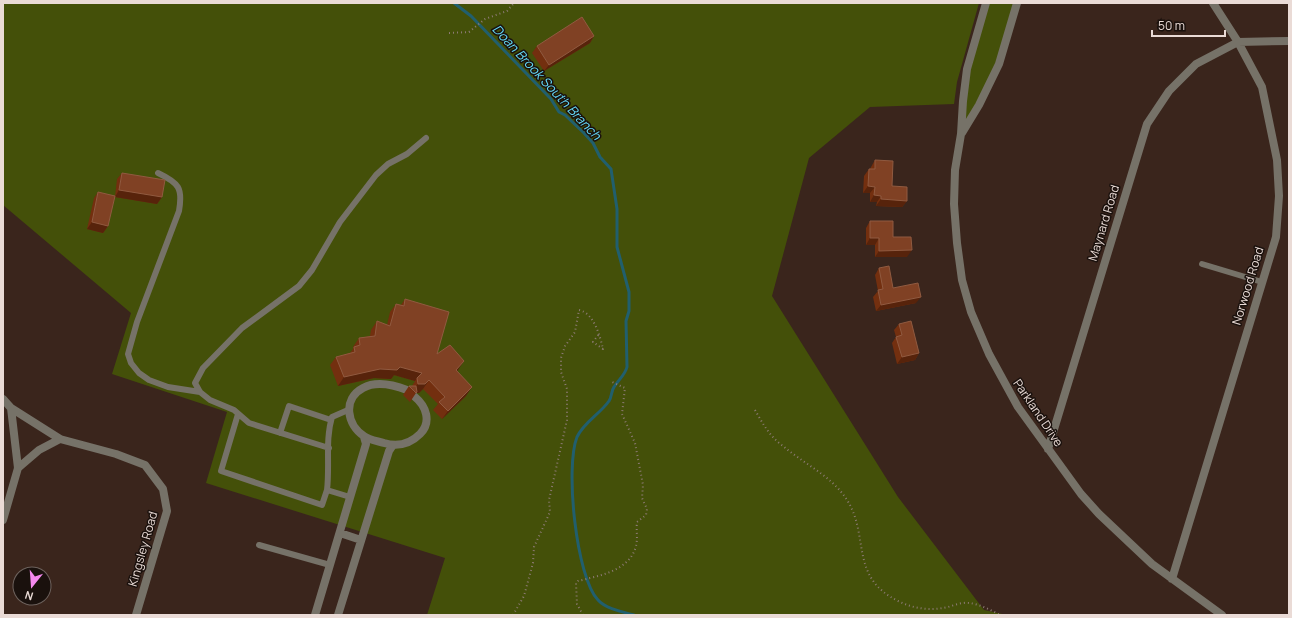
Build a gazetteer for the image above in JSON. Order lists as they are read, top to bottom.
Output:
{
  "streets": {
    "street": [
      "Maynard Road",
      "Norwood Road",
      "Parkland Drive",
      "Kingsley Road"
    ]
  },
  "crossings": [
    ["Maynard Road", "Norwood Road"],
    ["Maynard Road", "Parkland Drive"],
    ["Norwood Road", "Parkland Drive"]
  ],
  "water": ["Doan Brook South Branch"],
  "scale_bar": "50 m",
  "north": "bottom"
}
